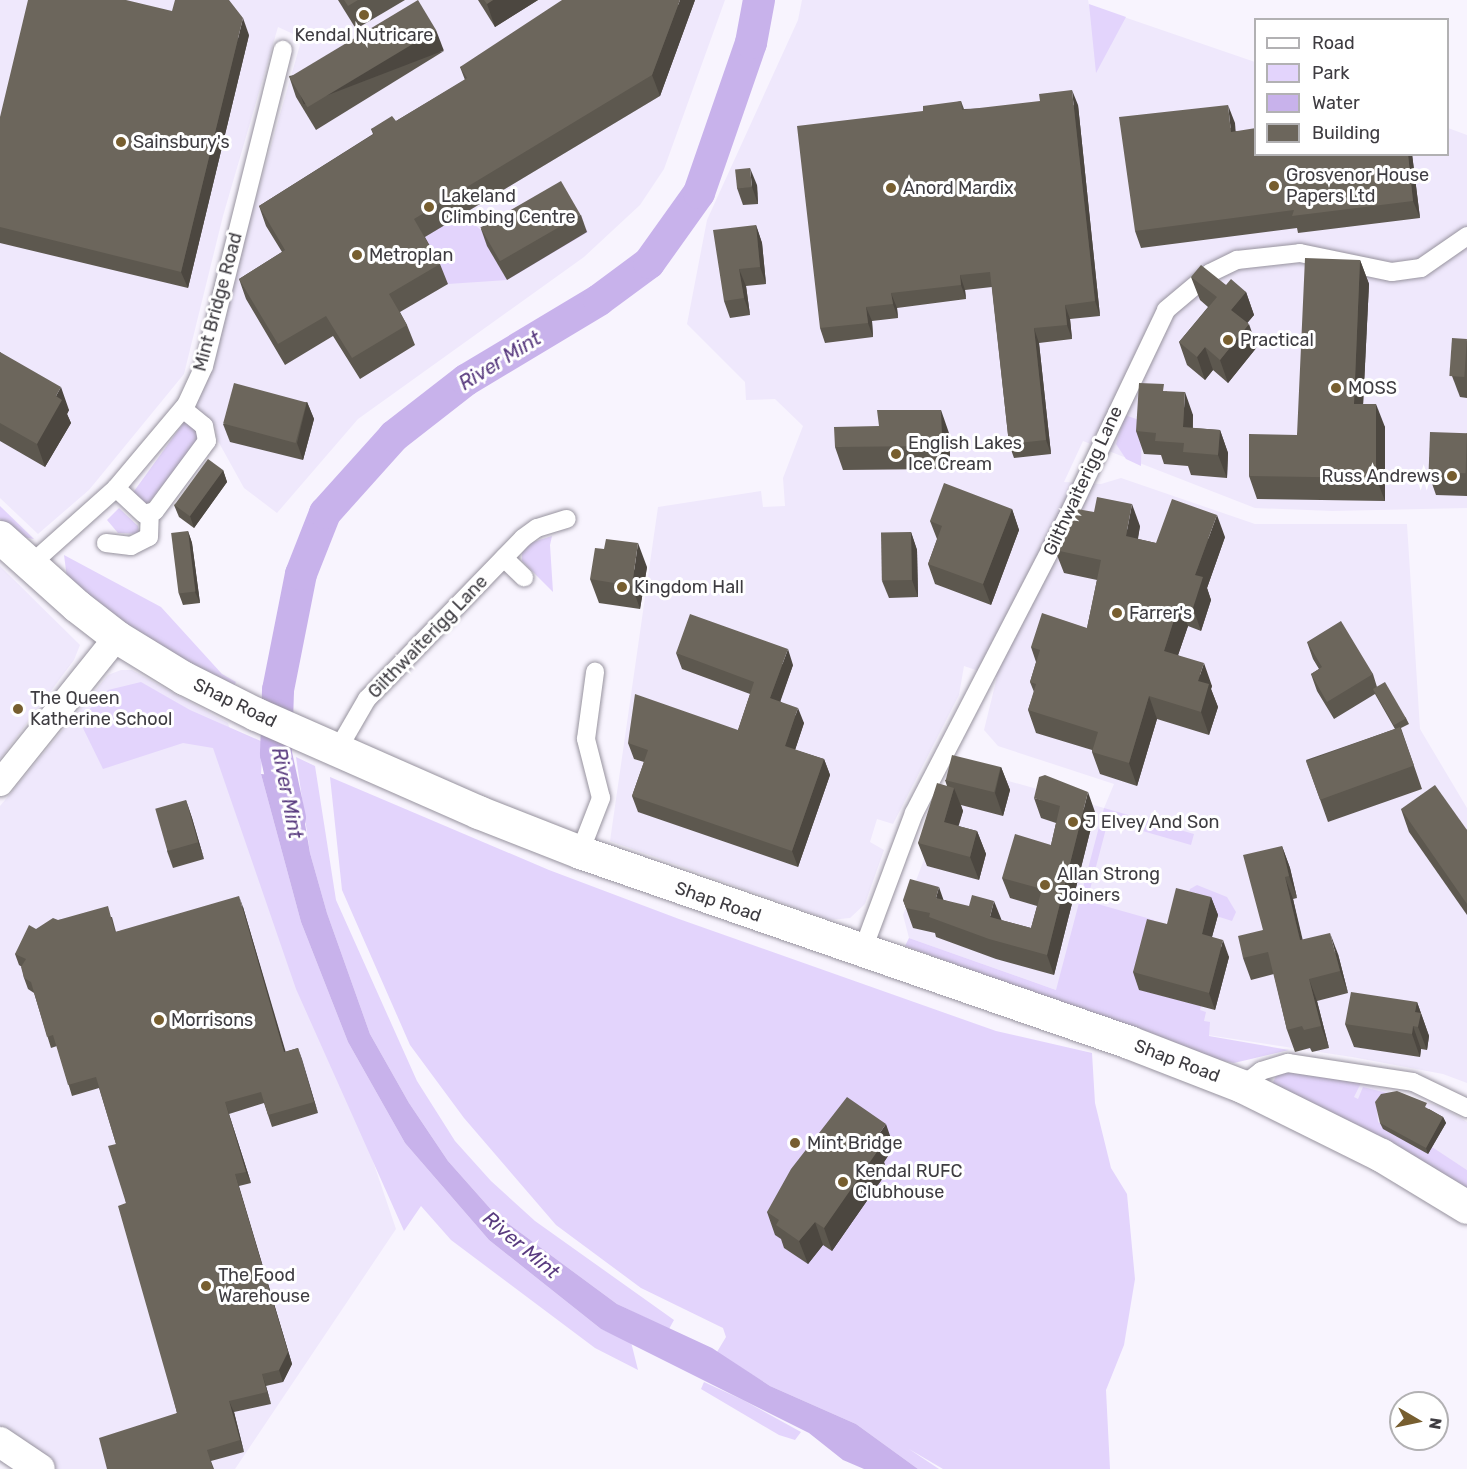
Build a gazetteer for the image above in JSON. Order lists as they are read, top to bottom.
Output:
{
  "streets": {
    "highway": ["Shap Road"],
    "street": ["Mint Bridge Road", "Gilthwaiterigg Lane"]
  },
  "crossings": [
    ["Mint Bridge Road", "Shap Road"],
    ["Gilthwaiterigg Lane", "Shap Road"]
  ],
  "water": ["River Mint"],
  "places": [
    "Kendal Nutricare",
    "Sainsbury's",
    "Grosvenor House Papers Ltd",
    "Anord Mardix",
    "Lakeland Climbing Centre",
    "Metroplan",
    "Practical",
    "MOSS",
    "English Lakes Ice Cream",
    "Russ Andrews",
    "Kingdom Hall",
    "Farrer's",
    "The Queen Katherine School",
    "J Elvey And Son",
    "Allan Strong Joiners",
    "Morrisons",
    "Mint Bridge",
    "Kendal RUFC Clubhouse",
    "The Food Warehouse"
  ],
  "legend": [
    "Road",
    "Park",
    "Water",
    "Building"
  ],
  "north": "right"
}
